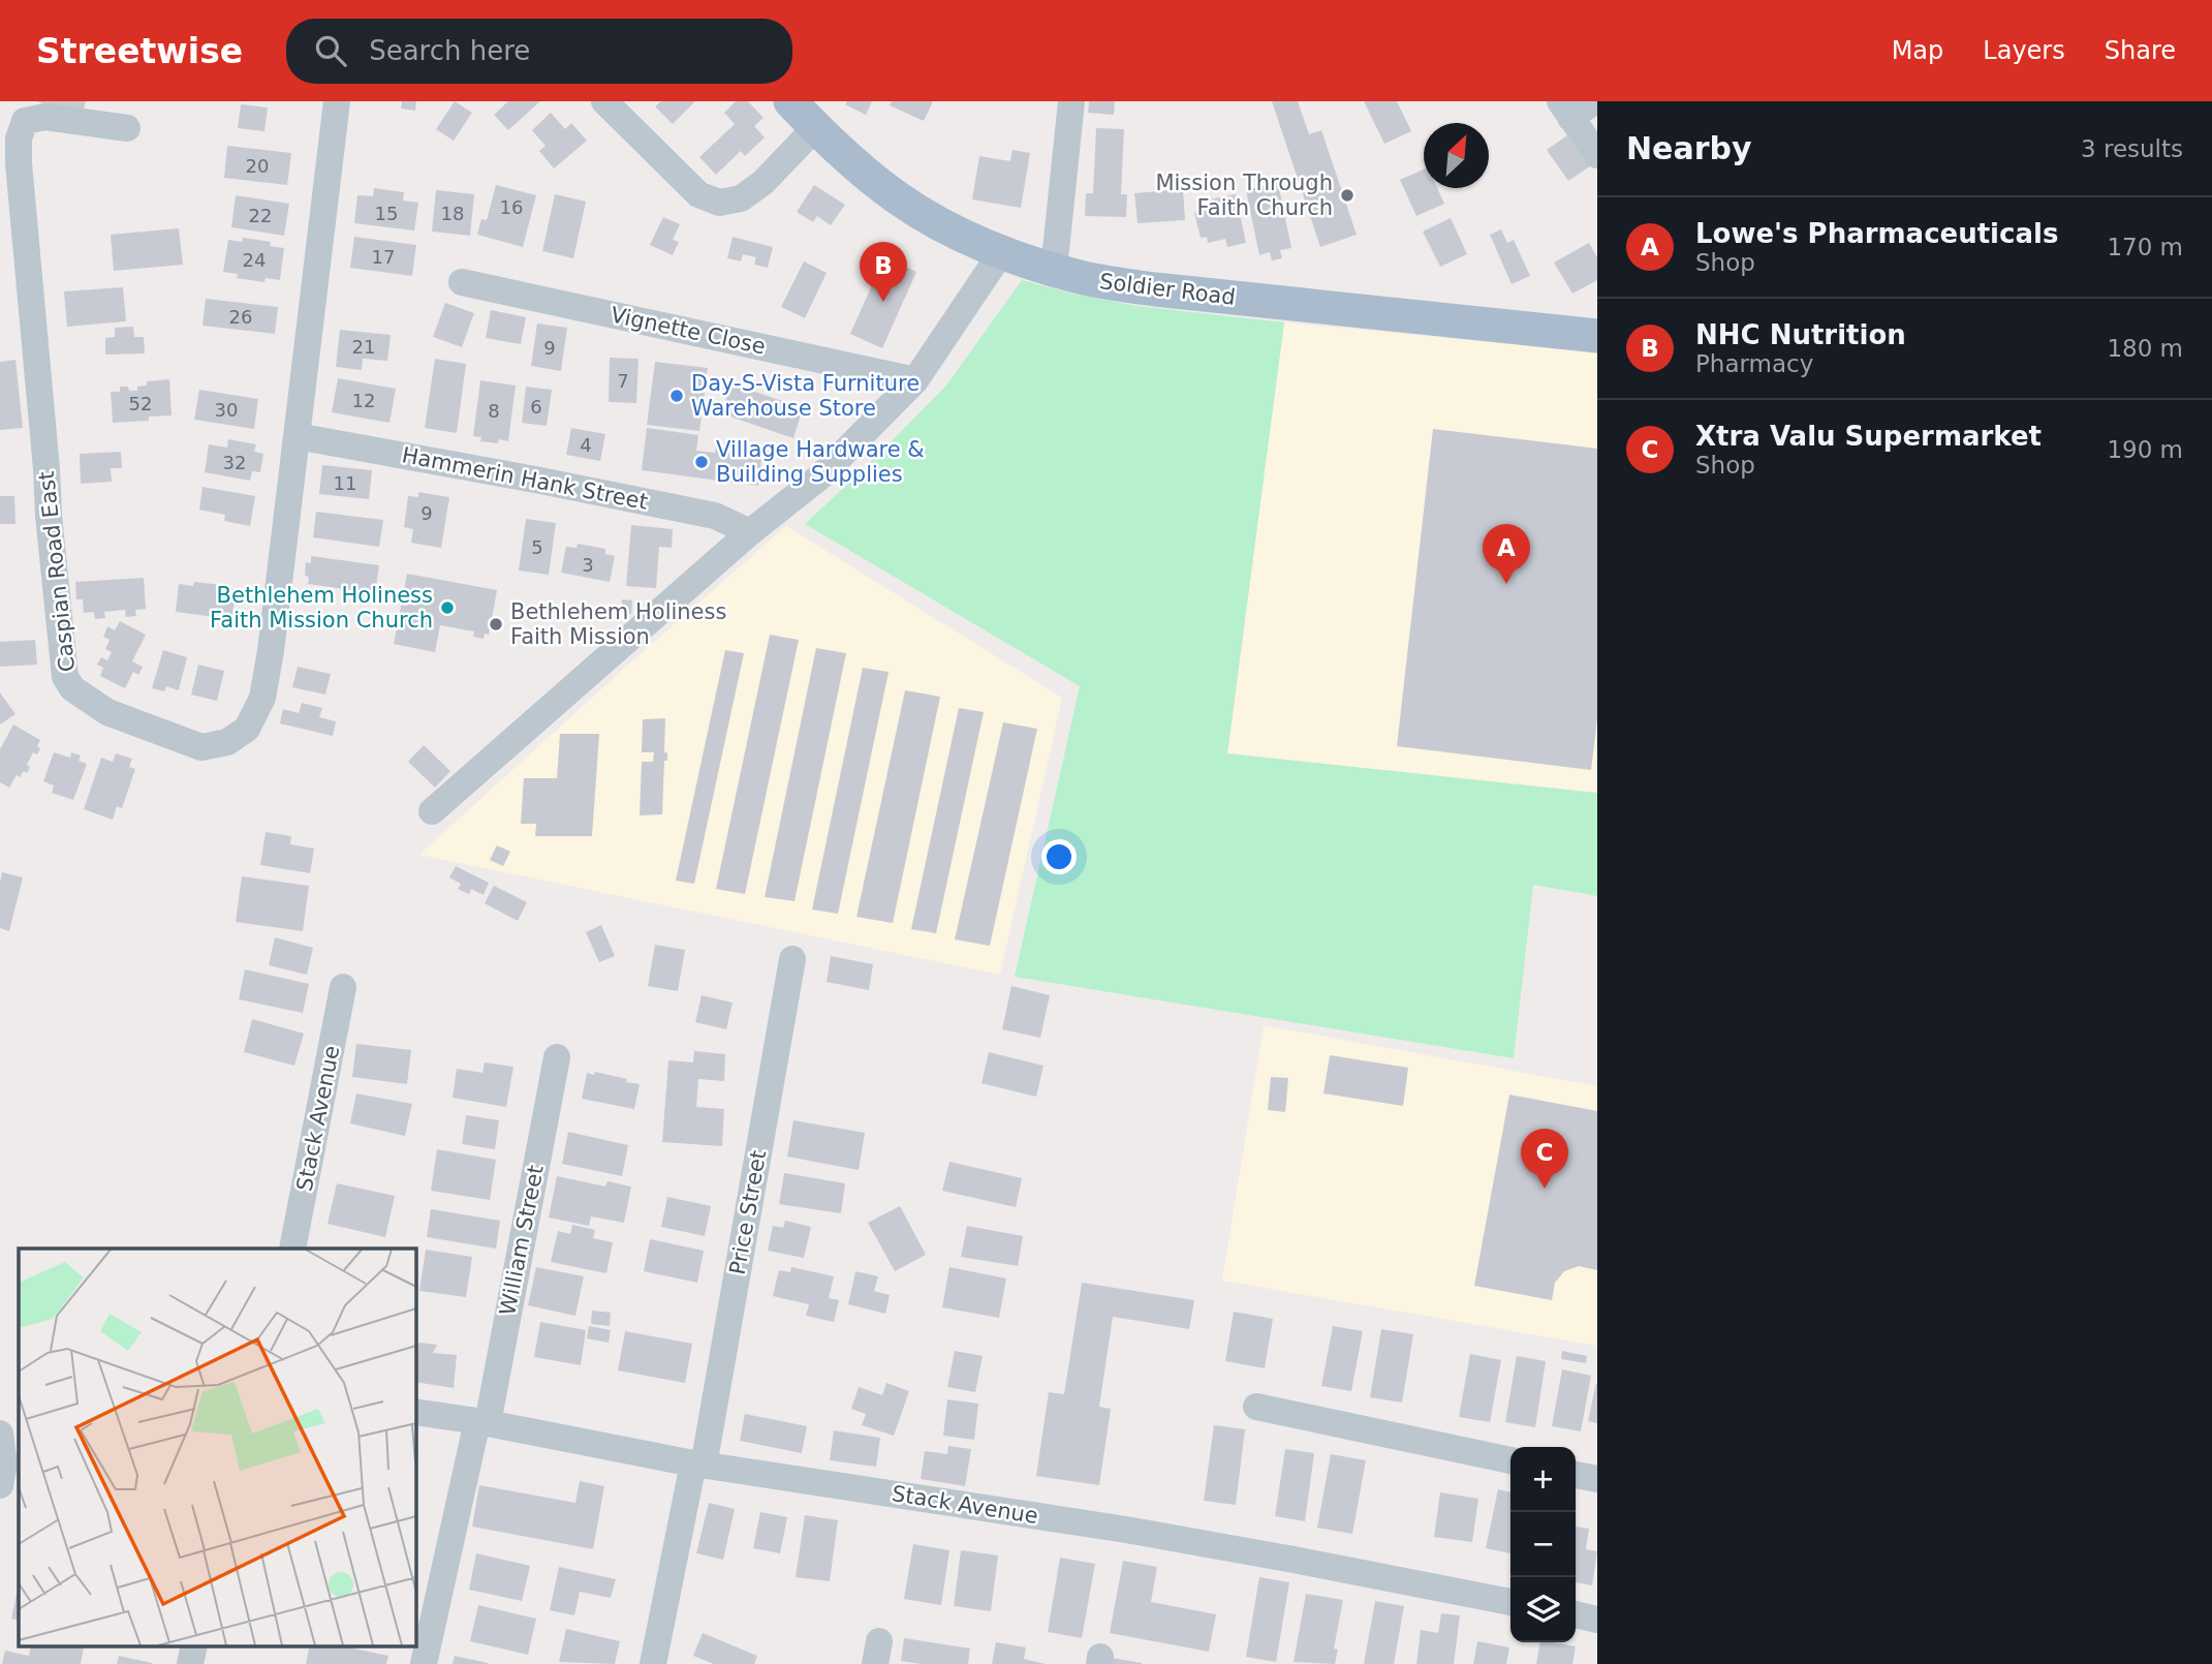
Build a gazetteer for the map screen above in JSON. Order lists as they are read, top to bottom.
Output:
{
  "streets": {
    "main road": ["Soldier Road"],
    "street": [
      "Vignette Close",
      "Hammerin Hank Street",
      "Caspian Road East",
      "Stack Avenue",
      "Price Street",
      "William Street"
    ]
  },
  "crossings": [
    ["Hammerin Hank Street", "Caspian Road East"],
    ["Stack Avenue", "Price Street"],
    ["Stack Avenue", "William Street"]
  ],
  "places": [
    "Mission Through Faith Church",
    "Day-S-Vista Furniture Warehouse Store",
    "Village Hardware & Building Supplies",
    "Bethlehem Holiness Faith Mission Church",
    "Bethlehem Holiness Faith Mission"
  ],
  "house_numbers": [
    "20",
    "16",
    "15",
    "18",
    "22",
    "17",
    "24",
    "26",
    "21",
    "9",
    "7",
    "12",
    "52",
    "6",
    "30",
    "8",
    "4",
    "32",
    "11",
    "9",
    "5",
    "3"
  ],
  "north": "top right",
  "page": {
    "header": "Streetwise",
    "search": "Search here",
    "nav": ["Map", "Layers", "Share"],
    "heading": ["Nearby", "3 results"],
    "list": [
      {
        "mark": "A",
        "name": "Lowe's Pharmaceuticals",
        "note": "Shop",
        "value": "170 m"
      },
      {
        "mark": "B",
        "name": "NHC Nutrition",
        "note": "Pharmacy",
        "value": "180 m"
      },
      {
        "mark": "C",
        "name": "Xtra Valu Supermarket",
        "note": "Shop",
        "value": "190 m"
      }
    ],
    "pins": ["B", "A", "C"],
    "map_buttons": ["+", "−"]
  }
}
